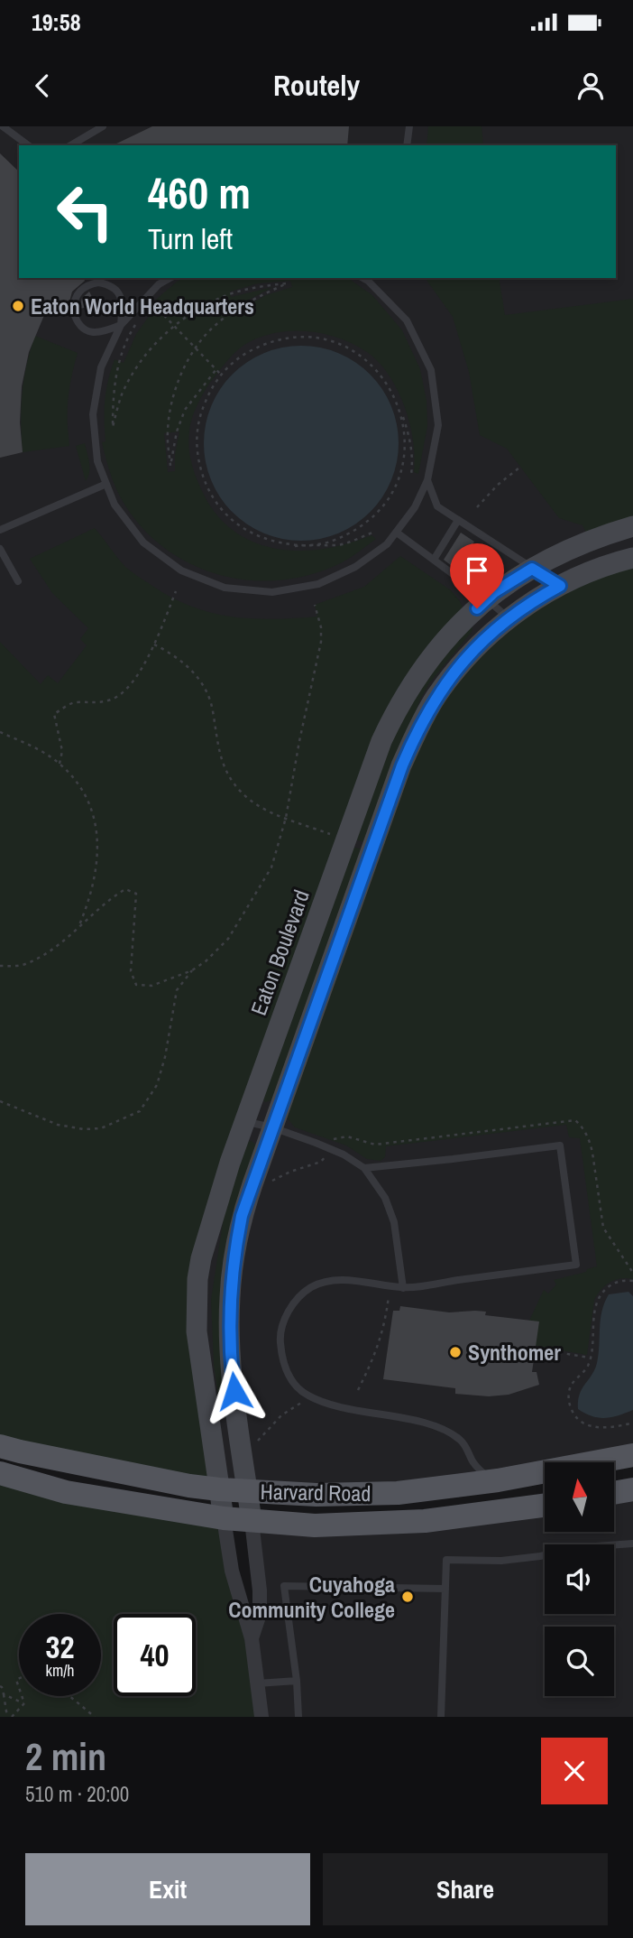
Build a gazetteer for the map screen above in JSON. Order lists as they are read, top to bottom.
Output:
{
  "streets": {
    "main road": ["Harvard Road"],
    "street": ["Eaton Boulevard"]
  },
  "crossings": [
    ["Eaton Boulevard", "Harvard Road"]
  ],
  "places": ["Eaton World Headquarters", "Synthomer", "Cuyahoga Community College"],
  "north": "top",
  "page": {
    "status": "19:58",
    "header": "Routely",
    "turn": ["460 m", "Turn left"],
    "speed": "32 km/h",
    "limit": "40",
    "heading": ["2 min", "510 m · 20:00"],
    "buttons": ["Exit", "Share"]
  }
}
